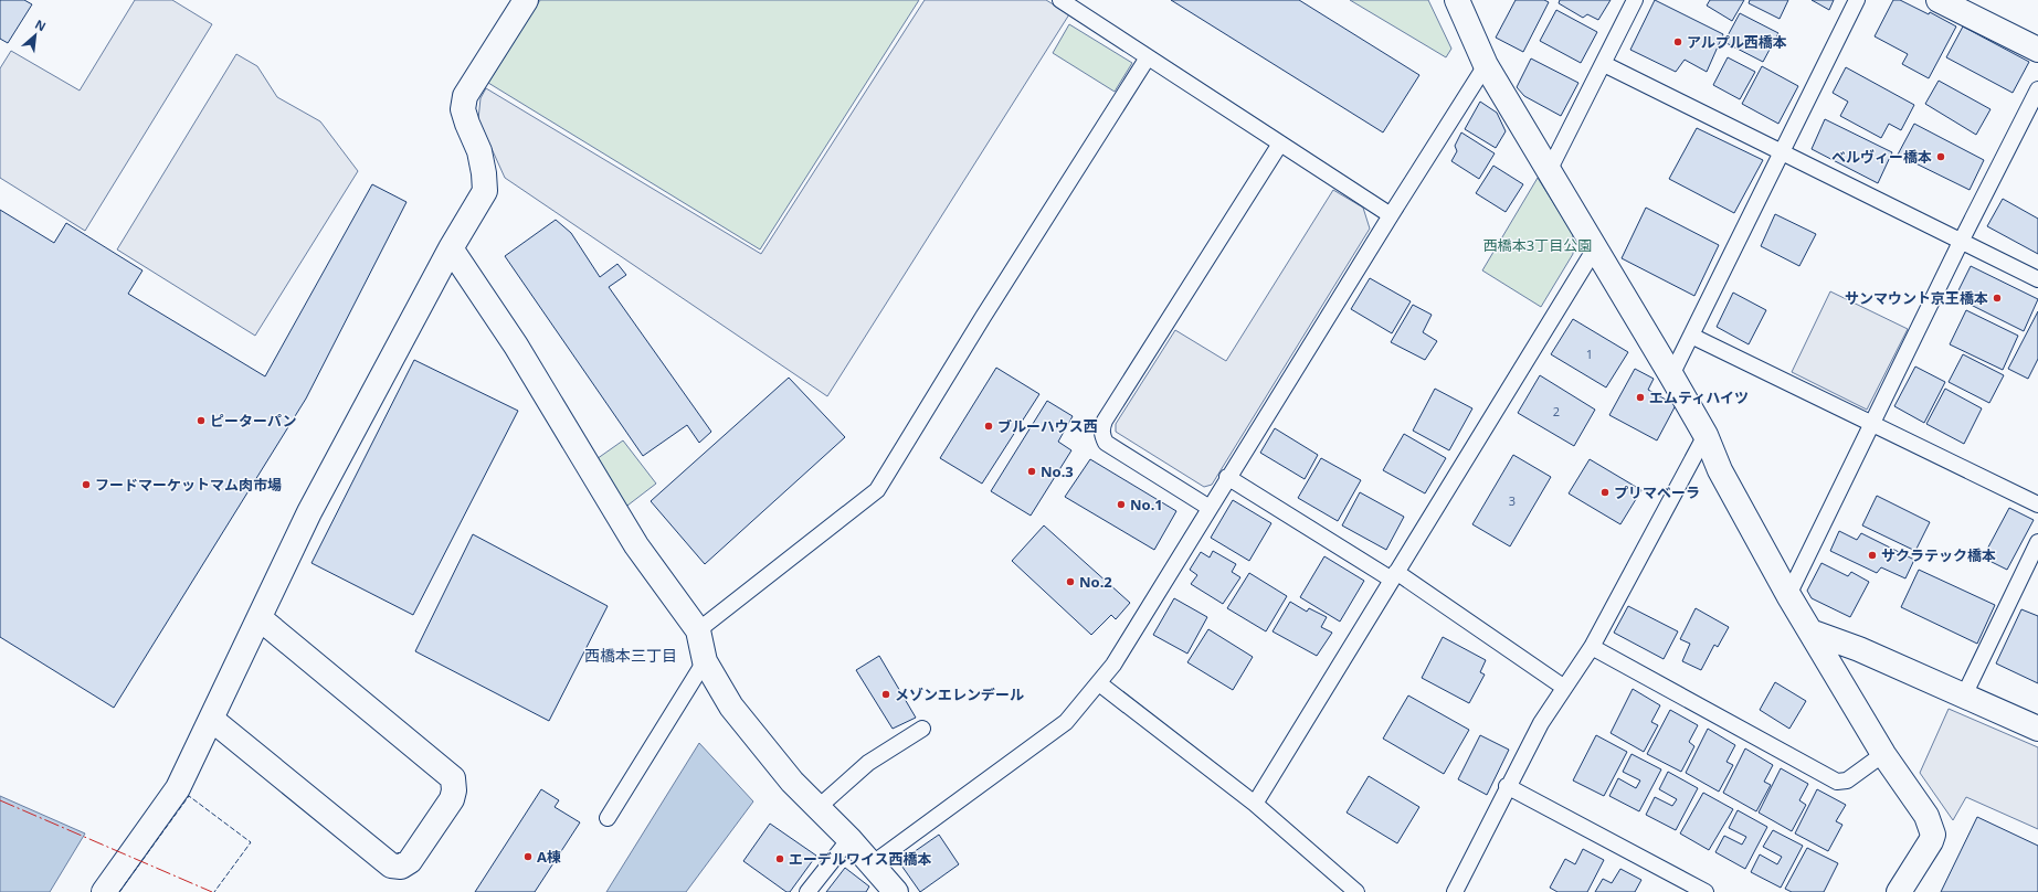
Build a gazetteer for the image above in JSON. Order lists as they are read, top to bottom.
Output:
{
  "districts": ["西橋本三丁目"],
  "parks": ["西橋本3丁目公園"],
  "places": [
    "アルプル西橋本",
    "ベルヴィー橋本",
    "サンマウント京王橋本",
    "エムティハイツ",
    "ピーターパン",
    "ブルーハウス西",
    "No.3",
    "フードマーケットマム肉市場",
    "プリマベーラ",
    "No.1",
    "サクラテック橋本",
    "No.2",
    "メゾンエレンデール",
    "A棟",
    "エーデルワイス西橋本"
  ],
  "house_numbers": ["1", "2", "3"],
  "north": "top right"
}
